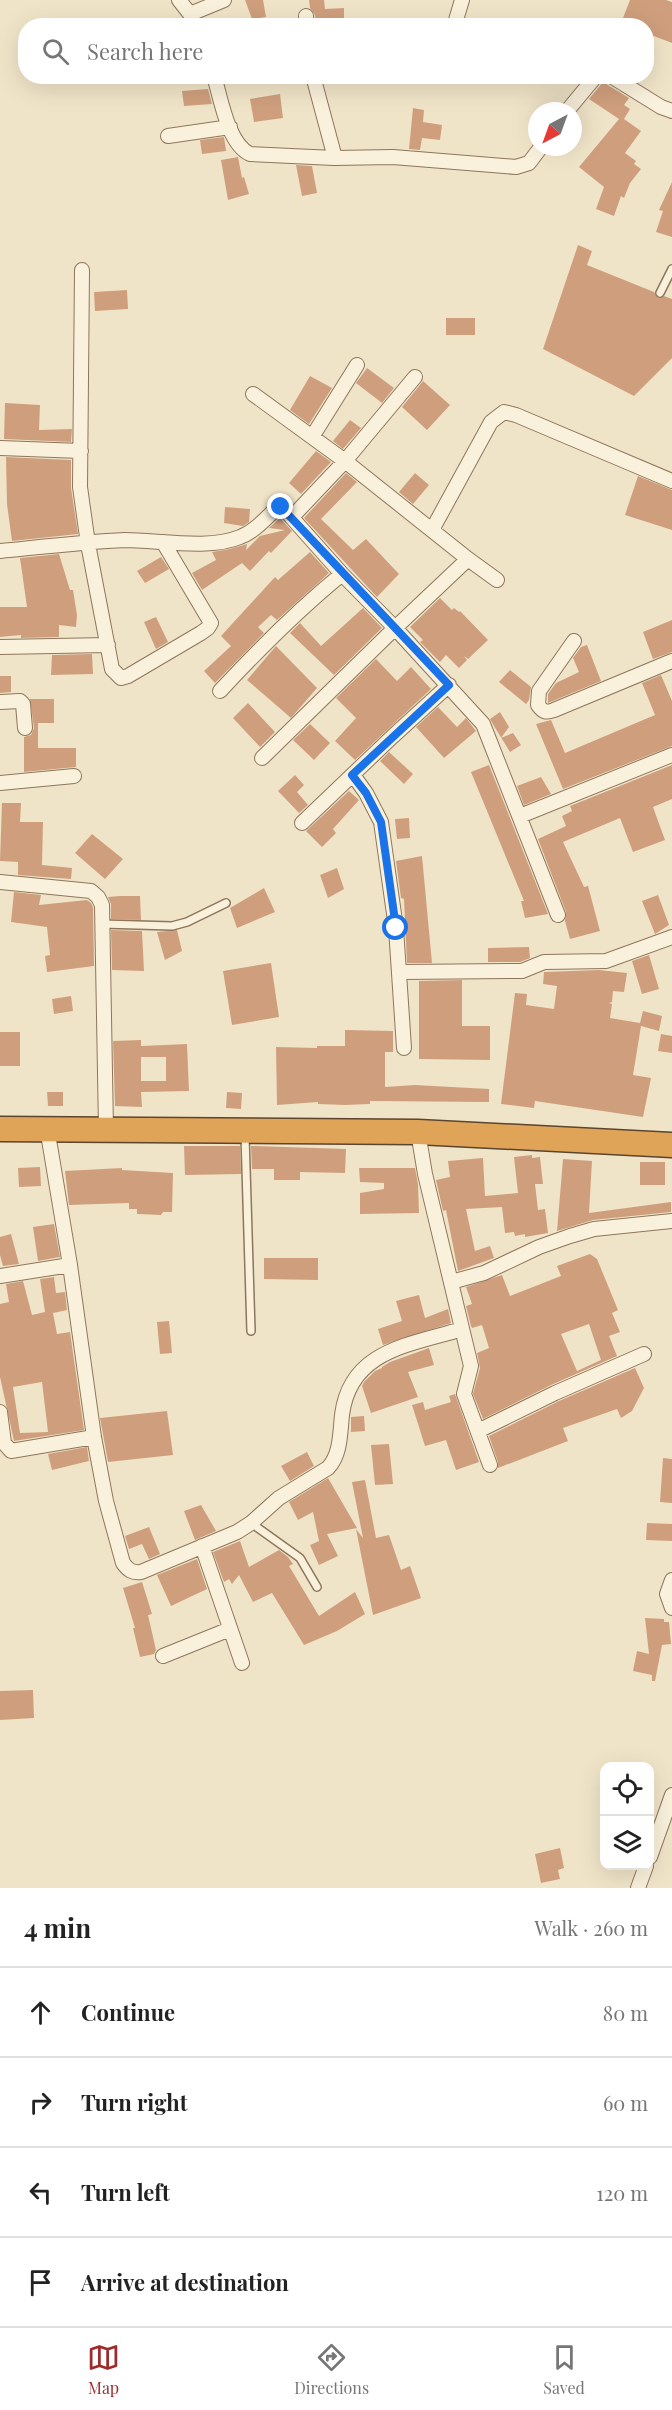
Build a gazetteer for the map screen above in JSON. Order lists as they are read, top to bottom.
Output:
{
  "north": "bottom left",
  "page": {
    "search": "Search here",
    "heading": ["4 min", "Walk · 260 m"],
    "list": [
      ["Continue", "80 m"],
      ["Turn right", "60 m"],
      ["Turn left", "120 m"],
      "Arrive at destination"
    ],
    "nav": ["Map", "Directions", "Saved"]
  }
}
